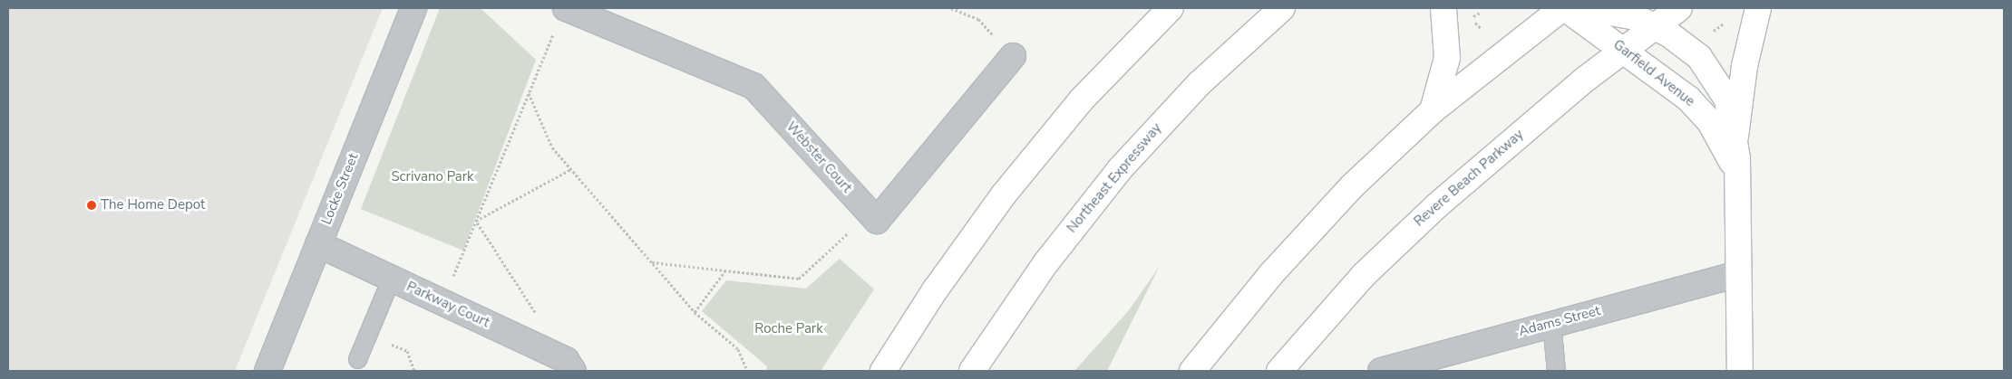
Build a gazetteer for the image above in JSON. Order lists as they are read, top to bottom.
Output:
{
  "streets": {
    "main road": ["Garfield Avenue", "Northeast Expressway", "Revere Beach Parkway"],
    "street": [
      "Webster Court",
      "Locke Street",
      "Parkway Court",
      "Adams Street"
    ]
  },
  "crossings": [
    ["Garfield Avenue", "Revere Beach Parkway"],
    ["Garfield Avenue", "Adams Street"],
    ["Locke Street", "Parkway Court"]
  ],
  "parks": ["Scrivano Park", "Roche Park"],
  "places": ["The Home Depot"]
}
